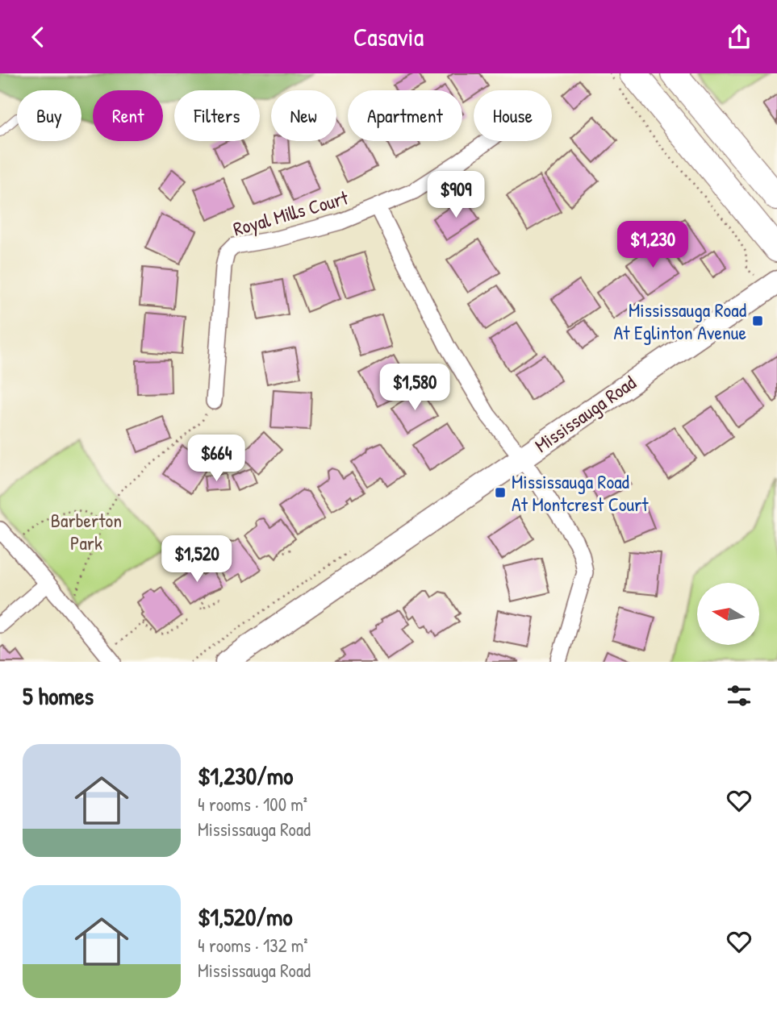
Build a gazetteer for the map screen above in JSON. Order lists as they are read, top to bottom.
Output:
{
  "streets": {
    "main road": ["Mississauga Road"],
    "street": ["Royal Mills Court"]
  },
  "parks": ["Barberton Park"],
  "places": {
    "transit": ["Mississauga Road At Eglinton Avenue", "Mississauga Road At Montcrest Court"]
  },
  "north": "left",
  "page": {
    "header": "Casavia",
    "chip": [
      "Buy",
      "Rent",
      "Filters",
      "New",
      "Apartment",
      "House"
    ],
    "price": [
      "$909",
      "$1,230",
      "$1,580",
      "$664",
      "$1,520"
    ],
    "heading": "5 homes",
    "list": [
      {
        "name": "$1,230/mo",
        "note": "4 rooms · 100 m² · Mississauga Road"
      },
      {
        "name": "$1,520/mo",
        "note": "4 rooms · 132 m² · Mississauga Road"
      }
    ]
  }
}
